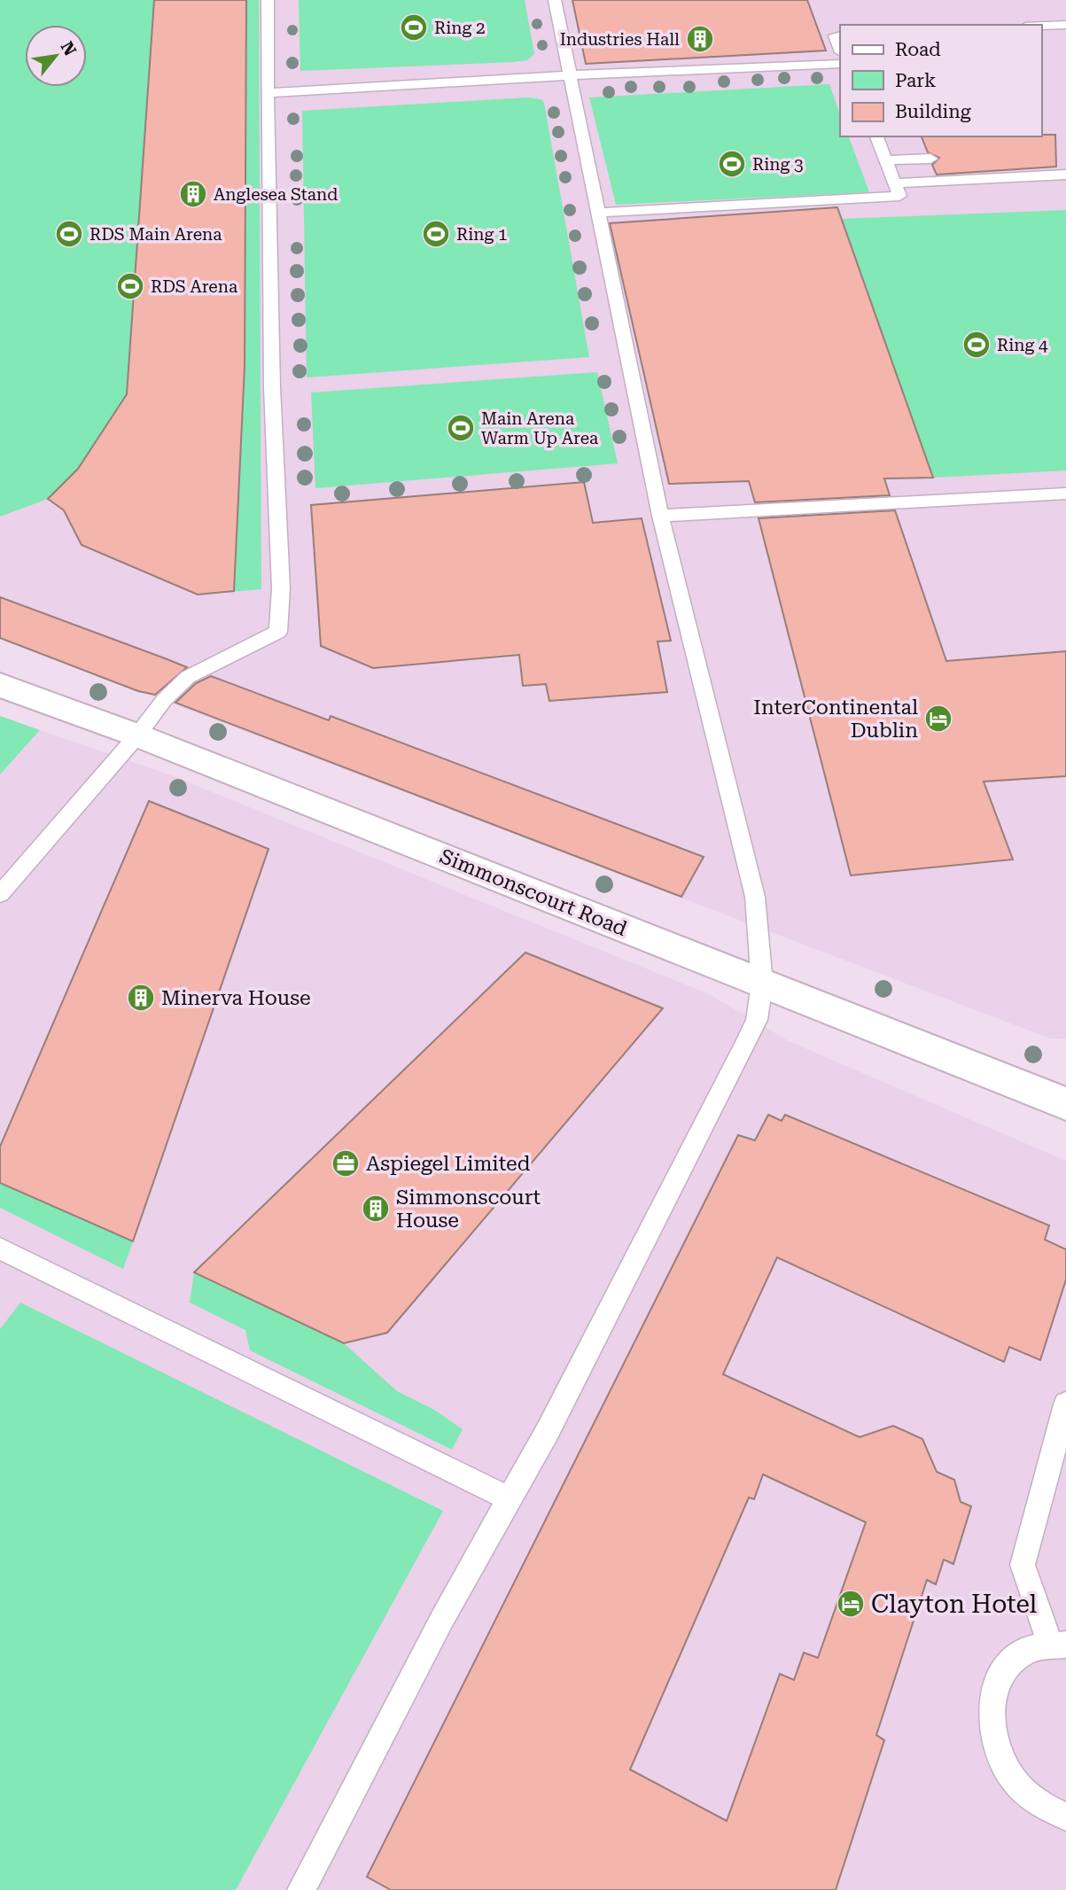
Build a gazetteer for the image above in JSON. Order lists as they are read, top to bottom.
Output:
{
  "streets": {
    "street": ["Simmonscourt Road"]
  },
  "places": {
    "sports": [
      "Ring 2",
      "Ring 3",
      "RDS Main Arena",
      "Ring 1",
      "RDS Arena",
      "Ring 4",
      "Main Arena Warm Up Area"
    ],
    "building": [
      "Industries Hall",
      "Anglesea Stand",
      "Minerva House",
      "Simmonscourt House"
    ],
    "hotel": ["InterContinental Dublin", "Clayton Hotel"],
    "office": ["Aspiegel Limited"]
  },
  "legend": ["Road", "Park", "Building"],
  "north": "top right"
}
